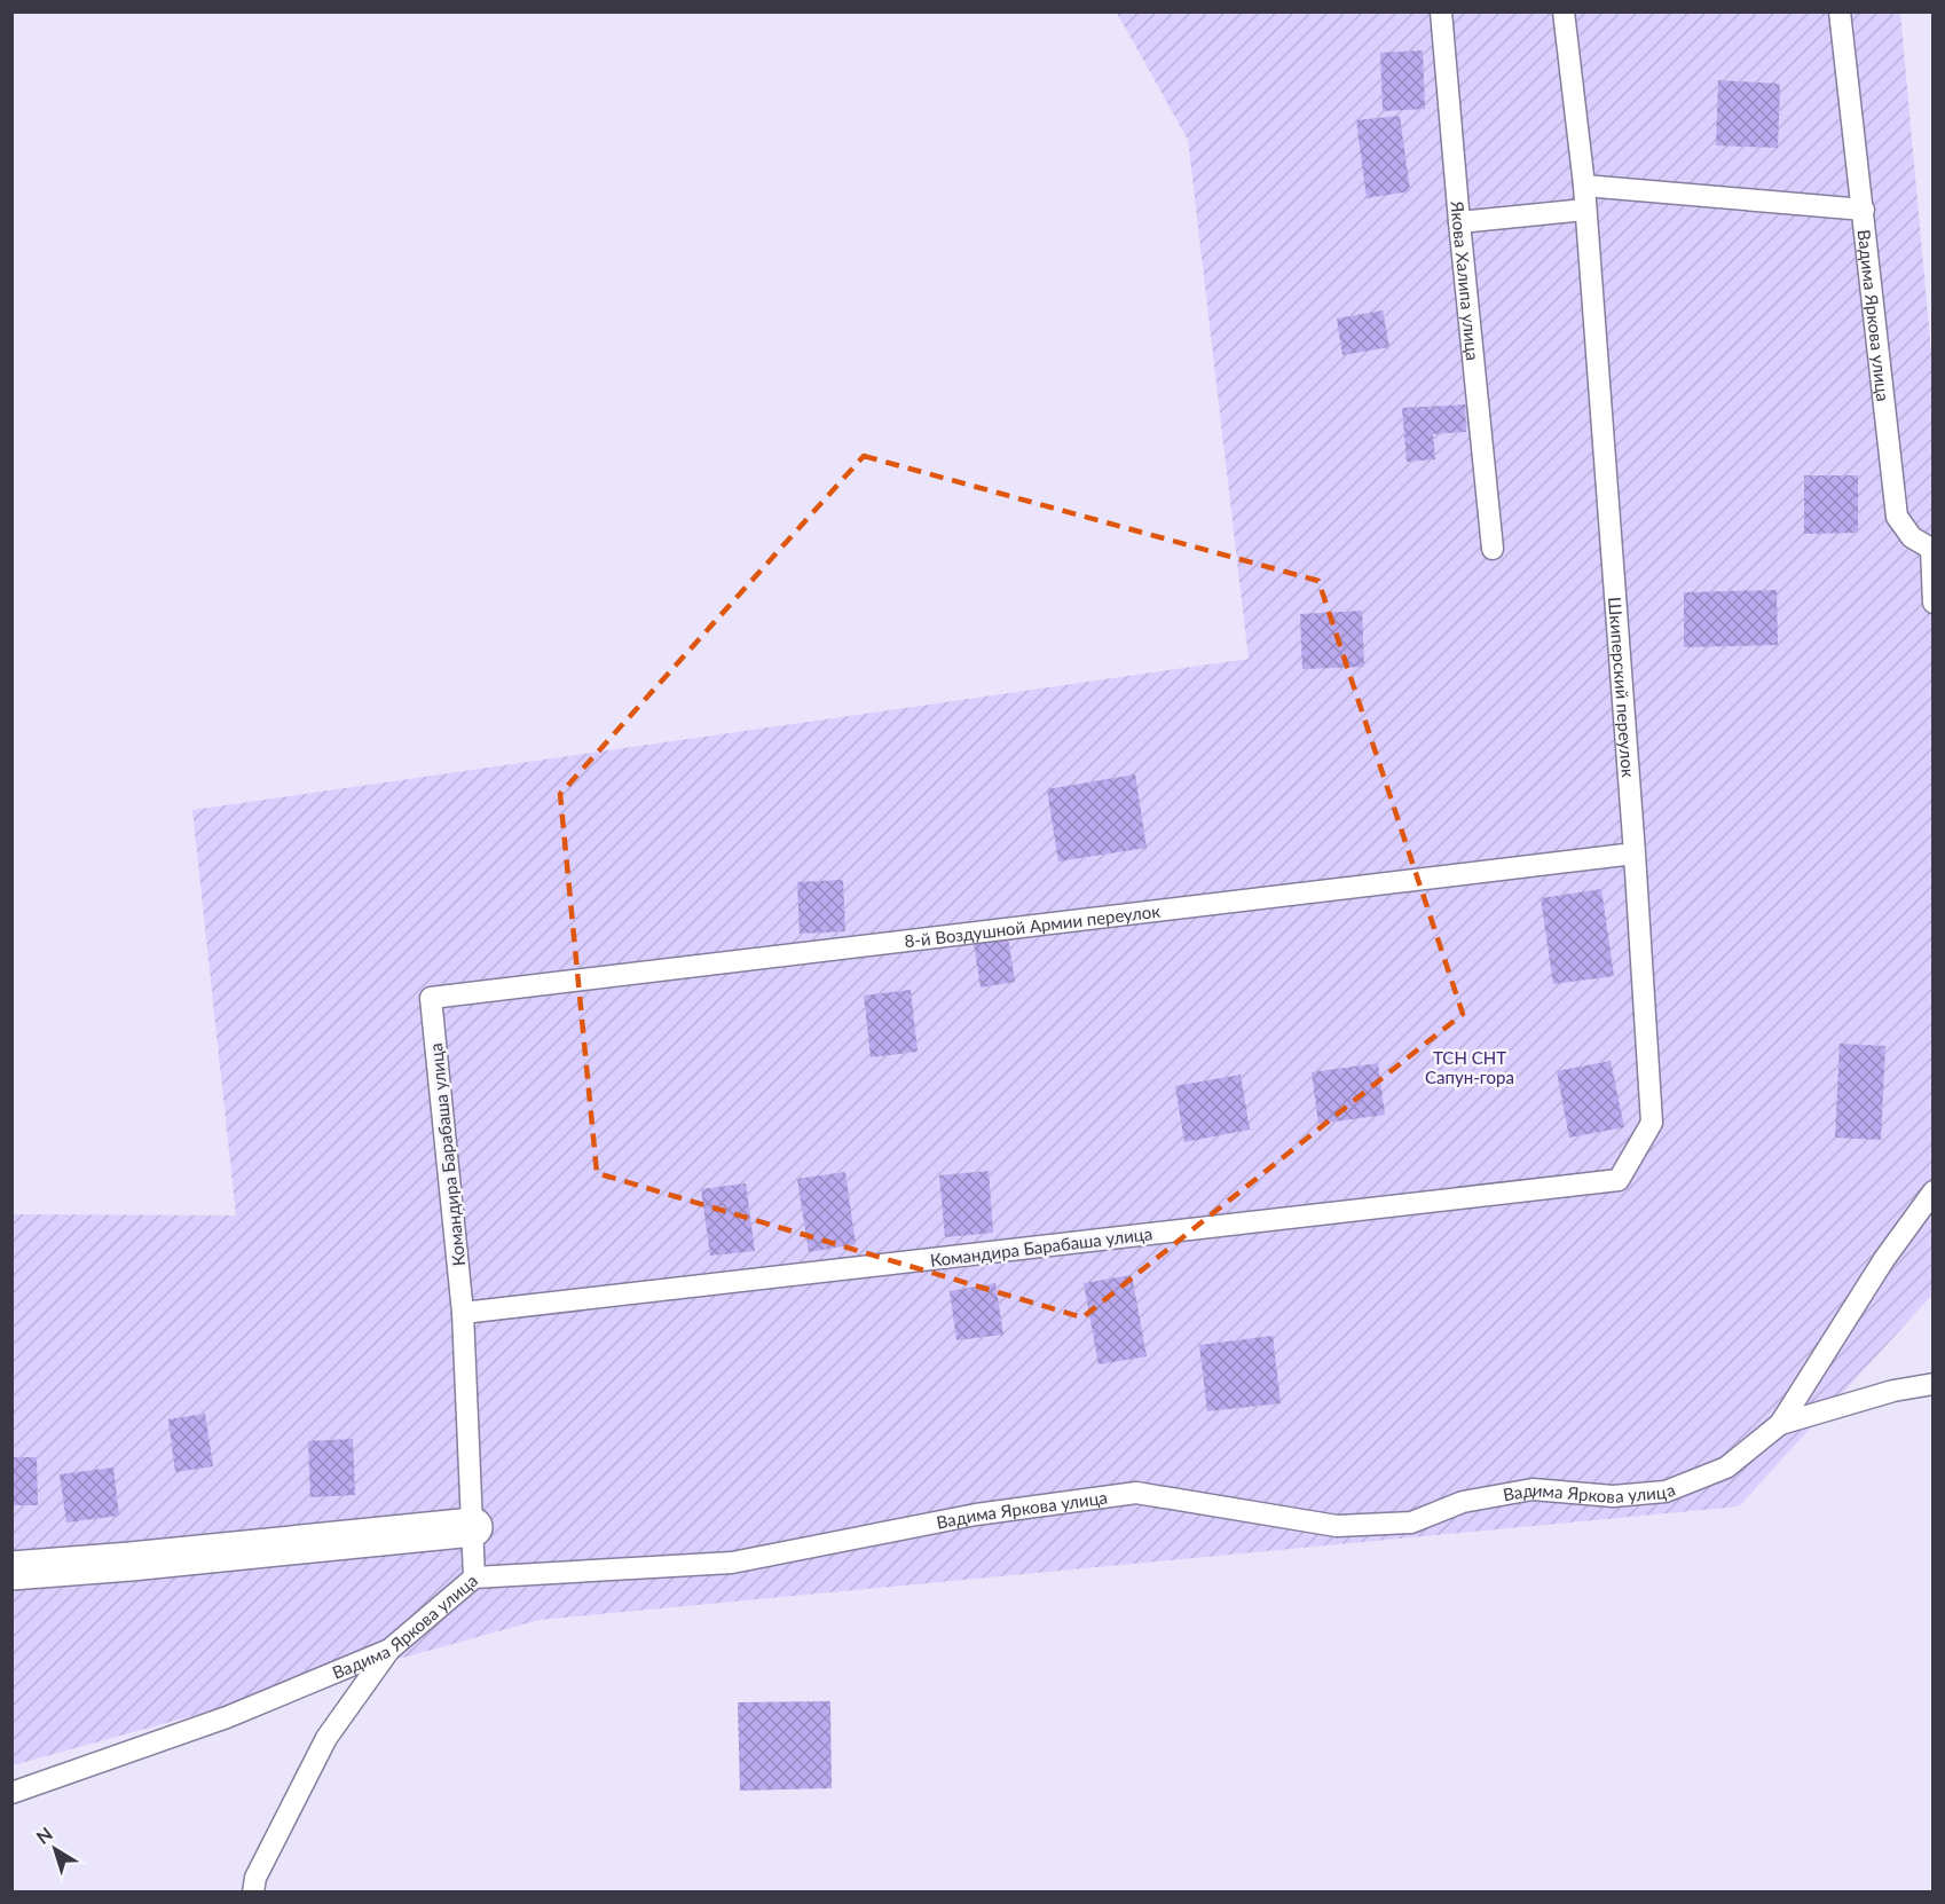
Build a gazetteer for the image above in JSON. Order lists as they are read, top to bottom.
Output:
{
  "streets": {
    "lane": [
      "Якова Халипа улица",
      "Вадима Яркова улица",
      "Шкиперский переулок",
      "8-й Воздушной Армии переулок",
      "Командира Барабаша улица"
    ]
  },
  "crossings": [
    ["Вадима Яркова улица", "Командира Барабаша улица"],
    ["Шкиперский переулок", "8-й Воздушной Армии переулок"],
    ["Шкиперский переулок", "Командира Барабаша улица"],
    ["8-й Воздушной Армии переулок", "Командира Барабаша улица"]
  ],
  "parks": ["ТСН СНТ Сапун-гора"],
  "north": "top left"
}
